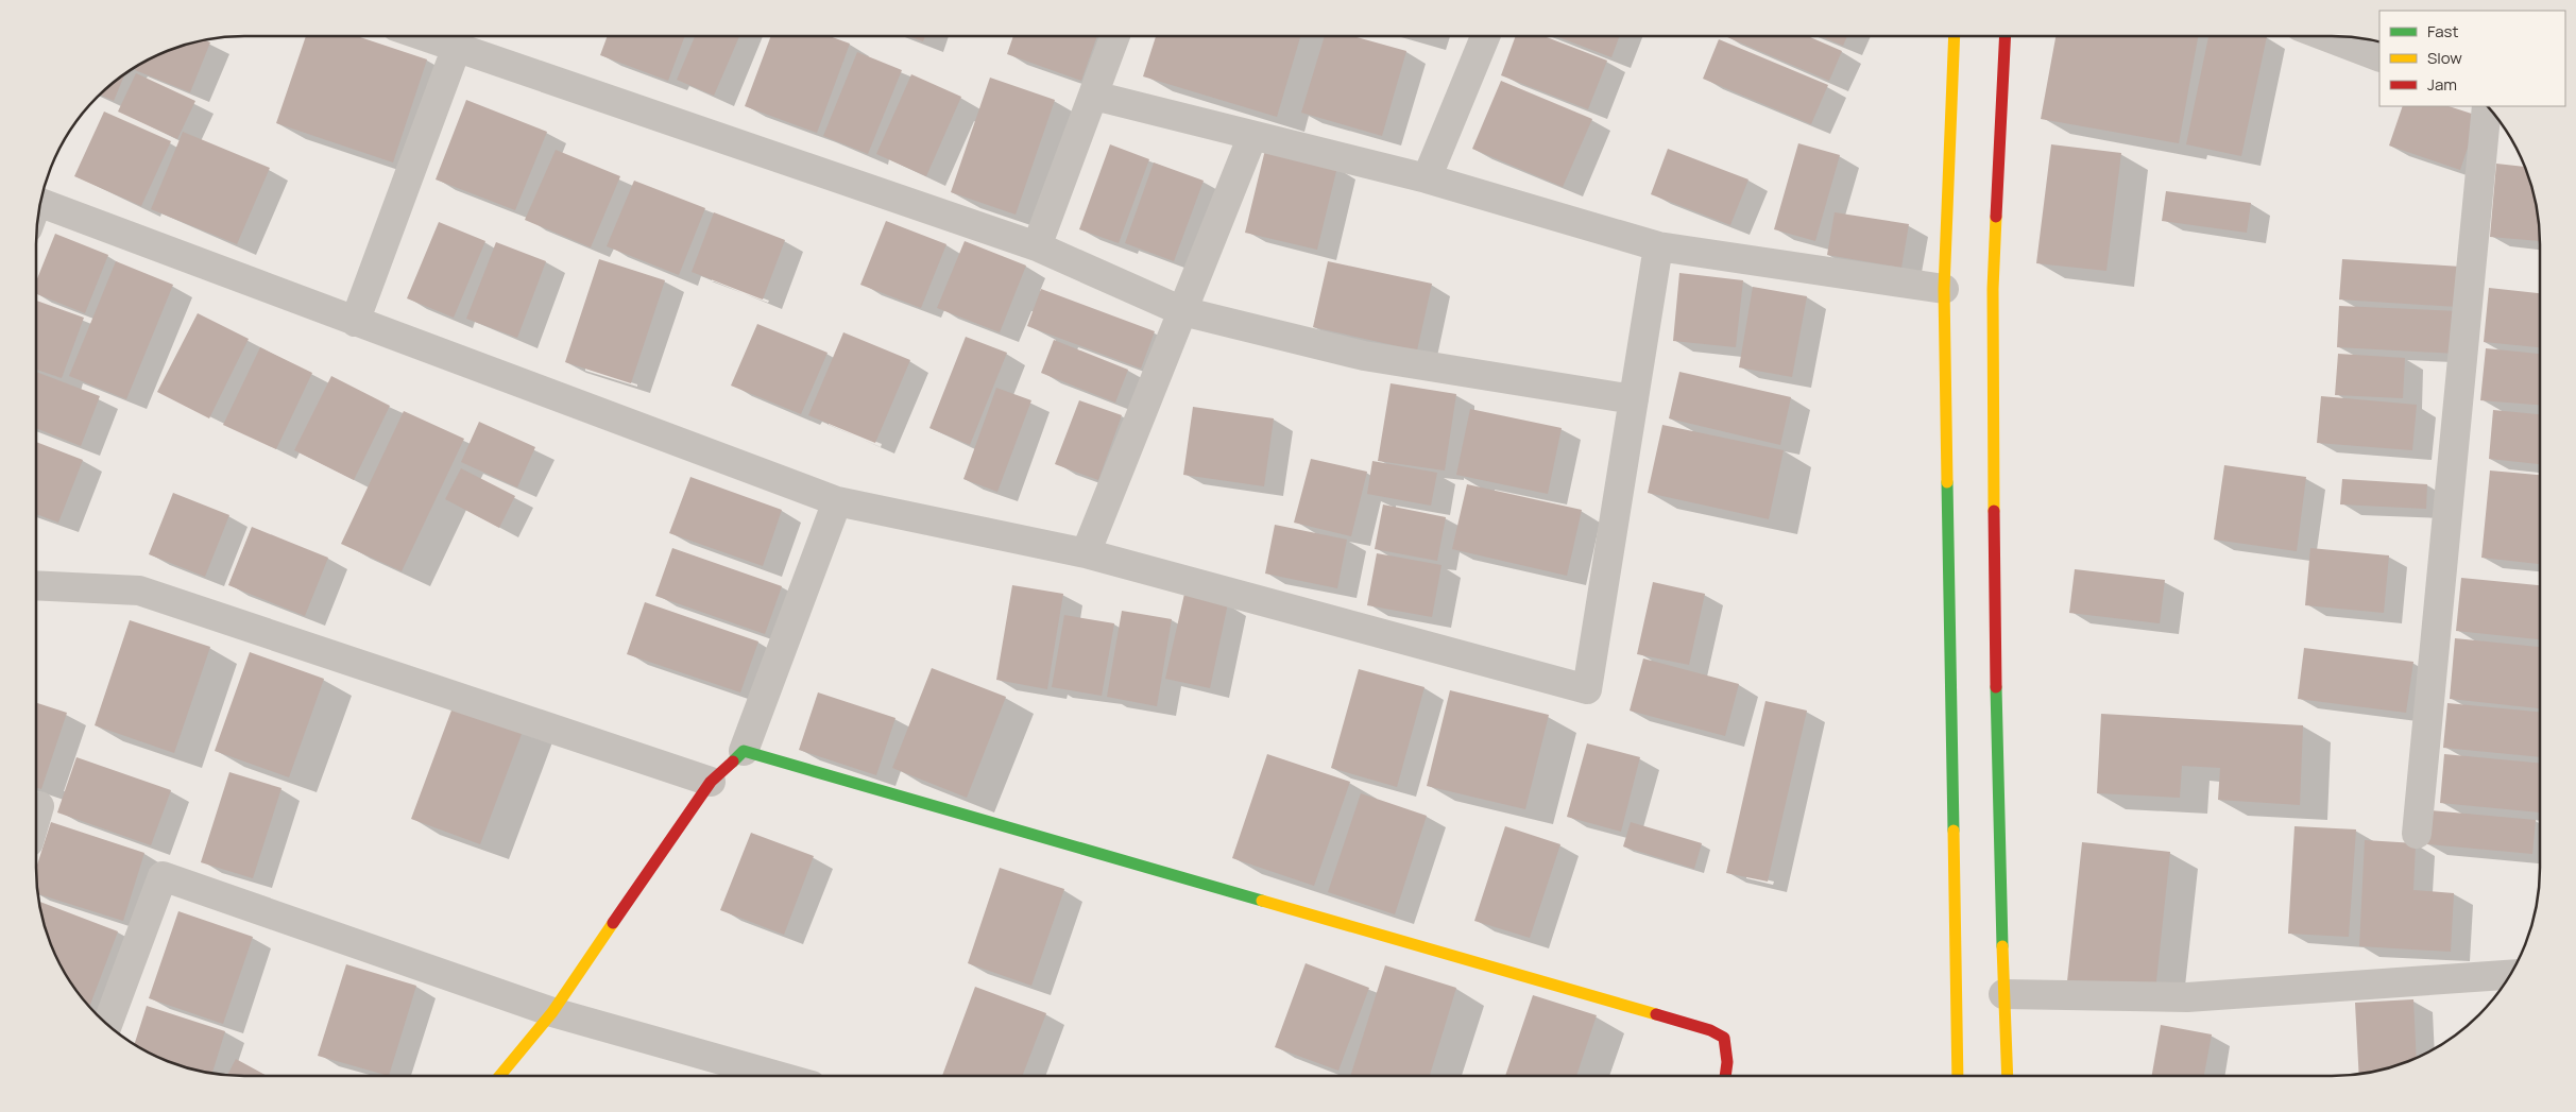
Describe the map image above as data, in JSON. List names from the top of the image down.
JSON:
{
  "legend": ["Fast", "Slow", "Jam"]
}
